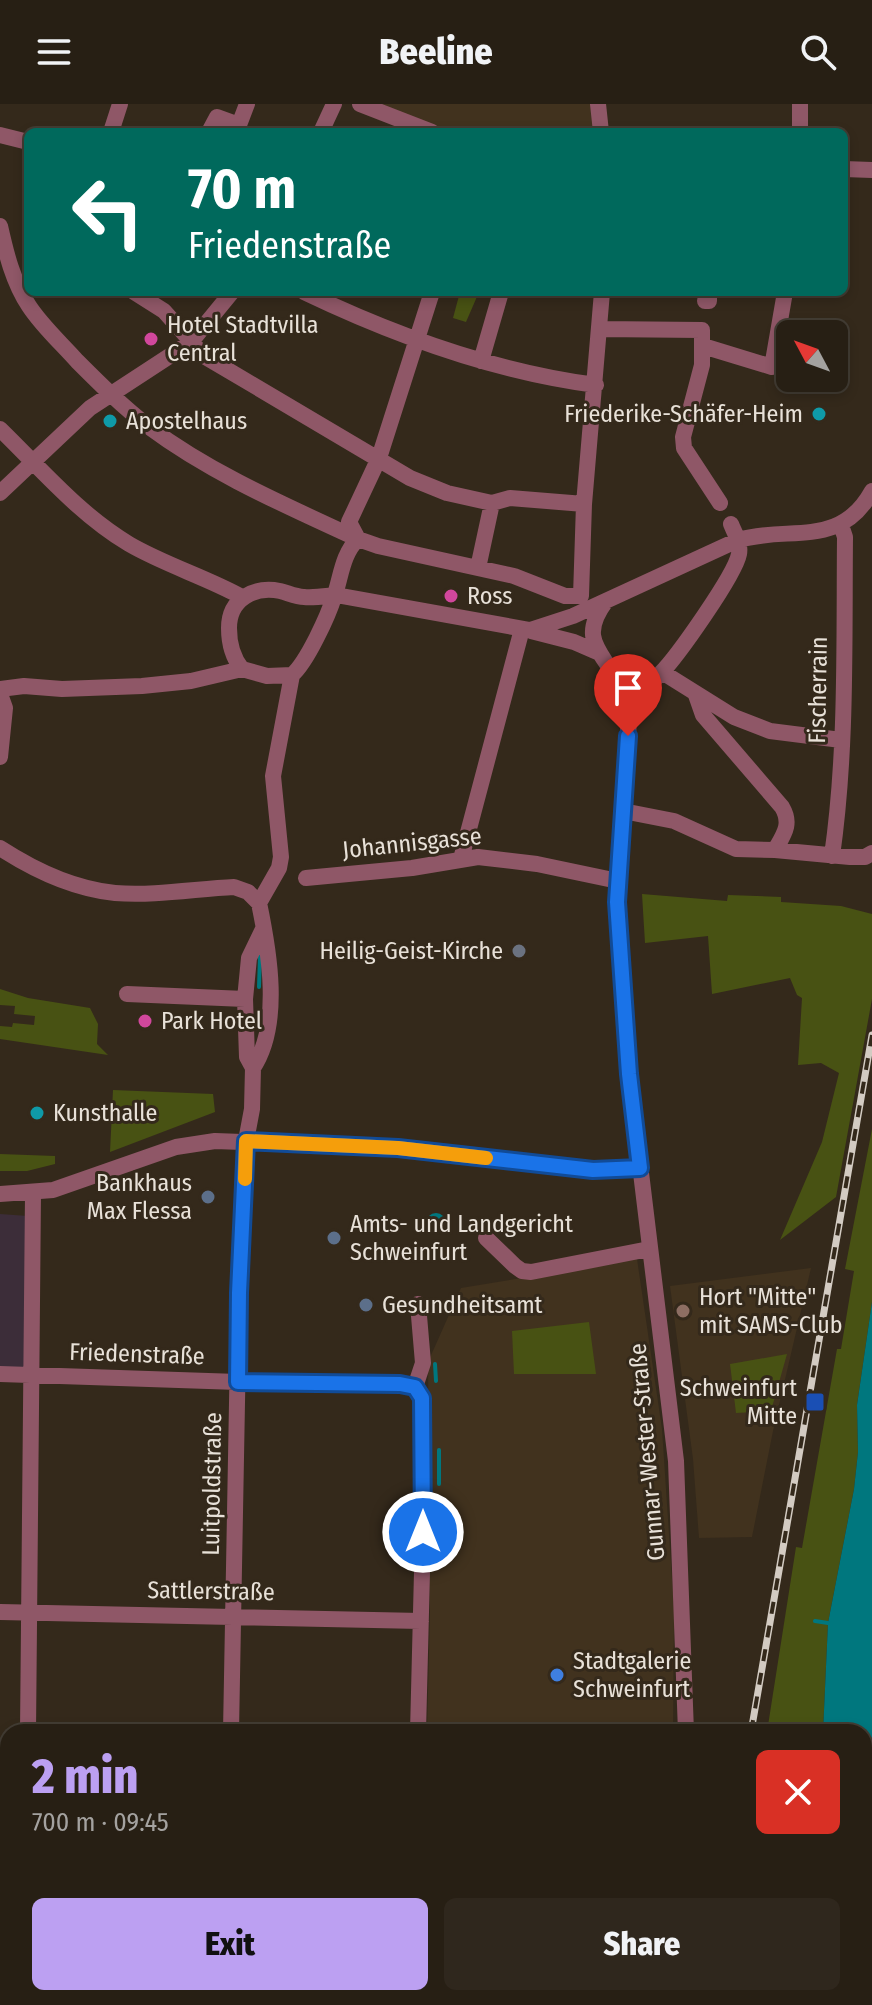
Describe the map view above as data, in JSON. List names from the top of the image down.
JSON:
{
  "streets": {
    "street": [
      "Fischerrain",
      "Johannisgasse",
      "Friedenstraße",
      "Gunnar-Wester-Straße",
      "Luitpoldstraße",
      "Sattlerstraße"
    ]
  },
  "crossings": [
    ["Johannisgasse", "Gunnar-Wester-Straße"],
    ["Friedenstraße", "Luitpoldstraße"],
    ["Luitpoldstraße", "Sattlerstraße"]
  ],
  "places": {
    "other": [
      "Hotel Stadtvilla Central",
      "Friederike-Schäfer-Heim",
      "Apostelhaus",
      "Ross",
      "Heilig-Geist-Kirche",
      "Park Hotel",
      "Kunsthalle",
      "Bankhaus Max Flessa",
      "Amts- und Landgericht Schweinfurt",
      "Gesundheitsamt",
      "Hort \"Mitte\" mit SAMS-Club",
      "Stadtgalerie Schweinfurt"
    ],
    "transit": ["Schweinfurt Mitte"]
  },
  "north": "top left",
  "page": {
    "header": "Beeline",
    "turn": ["70 m", "Friedenstraße"],
    "heading": ["2 min", "700 m · 09:45"],
    "buttons": ["Exit", "Share"]
  }
}
